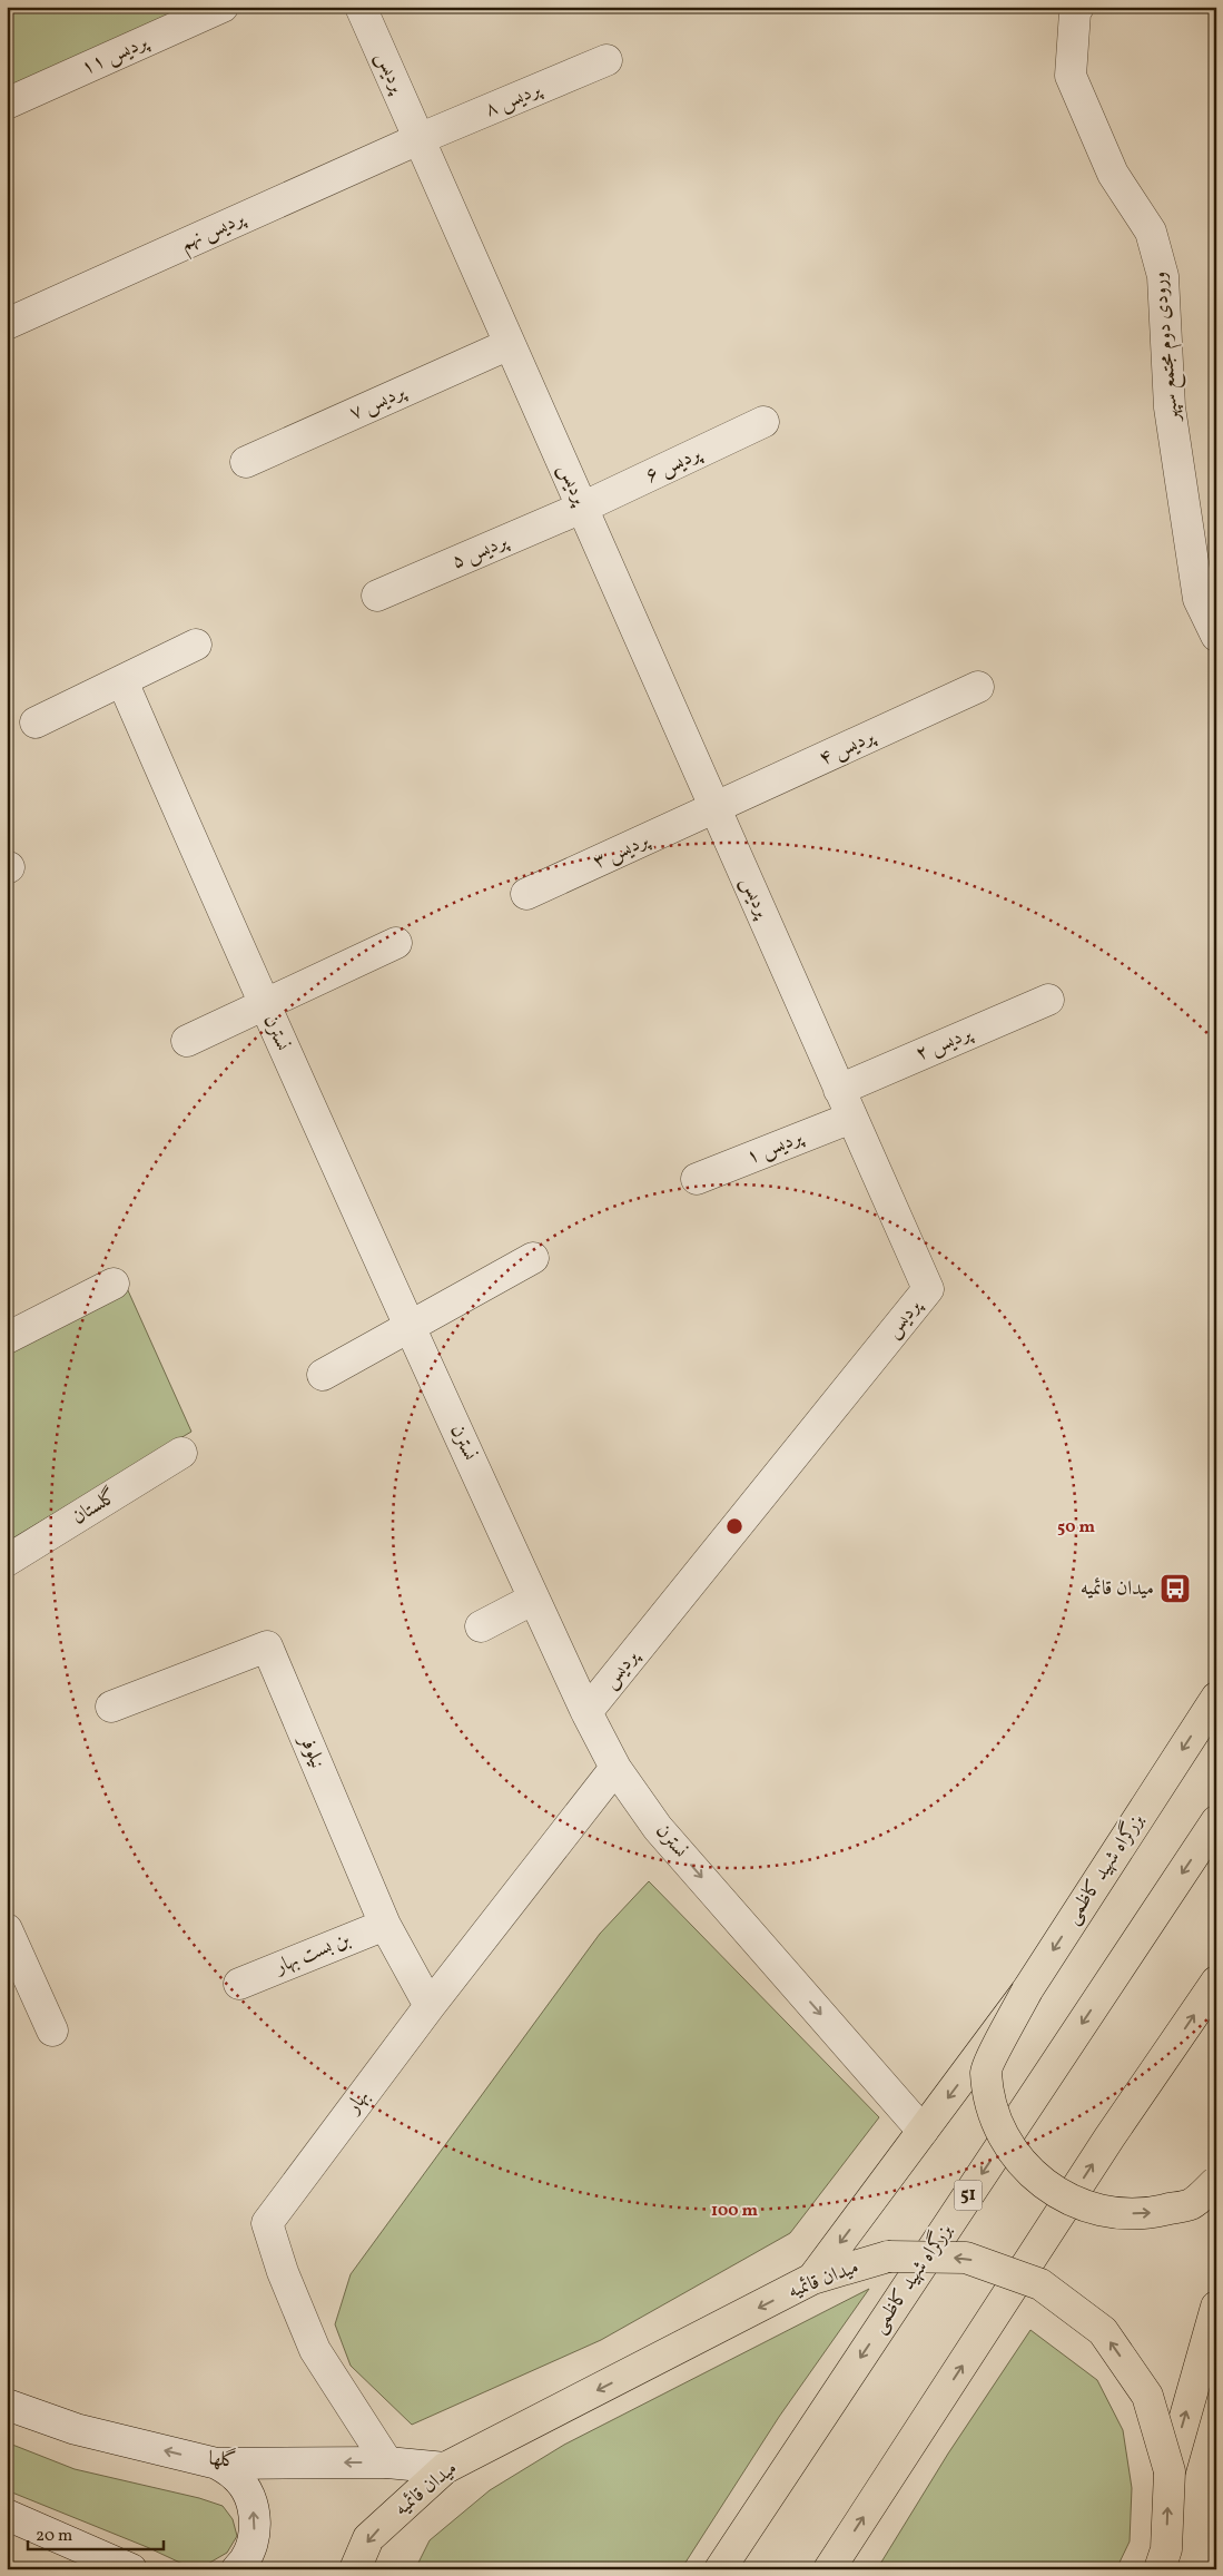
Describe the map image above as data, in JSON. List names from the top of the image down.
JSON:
{
  "streets": {
    "main road": ["بزرگراه شهید کاظمی", "51", "میدان قائمیه"],
    "street": [
      "پردیس ۱۱",
      "پردیس",
      "پردیس ۸",
      "پردیس نهم",
      "ورودی دوم مجتمع سپهر",
      "پردیس ۷",
      "پردیس ۶",
      "پردیس ۵",
      "پردیس ۴",
      "پردیس ۳",
      "نسترن",
      "پردیس ۲",
      "پردیس ۱",
      "گلستان",
      "نیلوفر",
      "بن بست بهار",
      "بهار",
      "گلها"
    ]
  },
  "crossings": [
    ["پردیس", "پردیس ۸"],
    ["پردیس", "پردیس نهم"],
    ["پردیس", "پردیس ۷"],
    ["پردیس", "پردیس ۶"],
    ["پردیس", "پردیس ۵"],
    ["پردیس", "پردیس ۴"],
    ["پردیس", "پردیس ۳"],
    ["پردیس", "نسترن"],
    ["پردیس", "پردیس ۲"],
    ["پردیس", "پردیس ۱"],
    ["پردیس ۸", "پردیس نهم"],
    ["پردیس ۶", "پردیس ۵"],
    ["پردیس ۴", "پردیس ۳"],
    ["نسترن", "بزرگراه شهید کاظمی"],
    ["نسترن", "بهار"],
    ["نیلوفر", "بن بست بهار"],
    ["نیلوفر", "بهار"],
    ["بزرگراه شهید کاظمی", "میدان قائمیه"],
    ["بهار", "گلها"],
    ["میدان قائمیه", "گلها"]
  ],
  "places": {
    "bus stop": ["میدان قائمیه"]
  },
  "scale_bar": "20 m",
  "rings": ["50 m", "100 m"]
}
